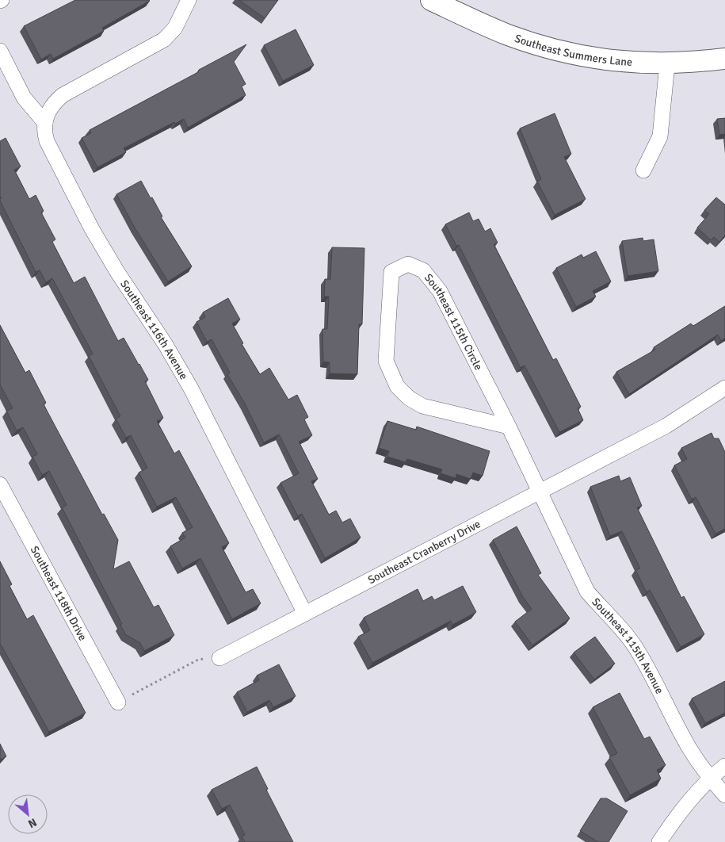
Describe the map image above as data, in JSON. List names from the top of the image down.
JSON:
{
  "streets": {
    "street": [
      "Southeast Summers Lane",
      "Southeast 115th Circle",
      "Southeast 116th Avenue",
      "Southeast Cranberry Drive",
      "Southeast 118th Drive",
      "Southeast 115th Avenue"
    ]
  },
  "crossings": [
    ["Southeast 115th Circle", "Southeast Cranberry Drive"],
    ["Southeast 115th Circle", "Southeast 115th Avenue"],
    ["Southeast 116th Avenue", "Southeast Cranberry Drive"],
    ["Southeast Cranberry Drive", "Southeast 115th Avenue"]
  ],
  "north": "bottom right"
}
